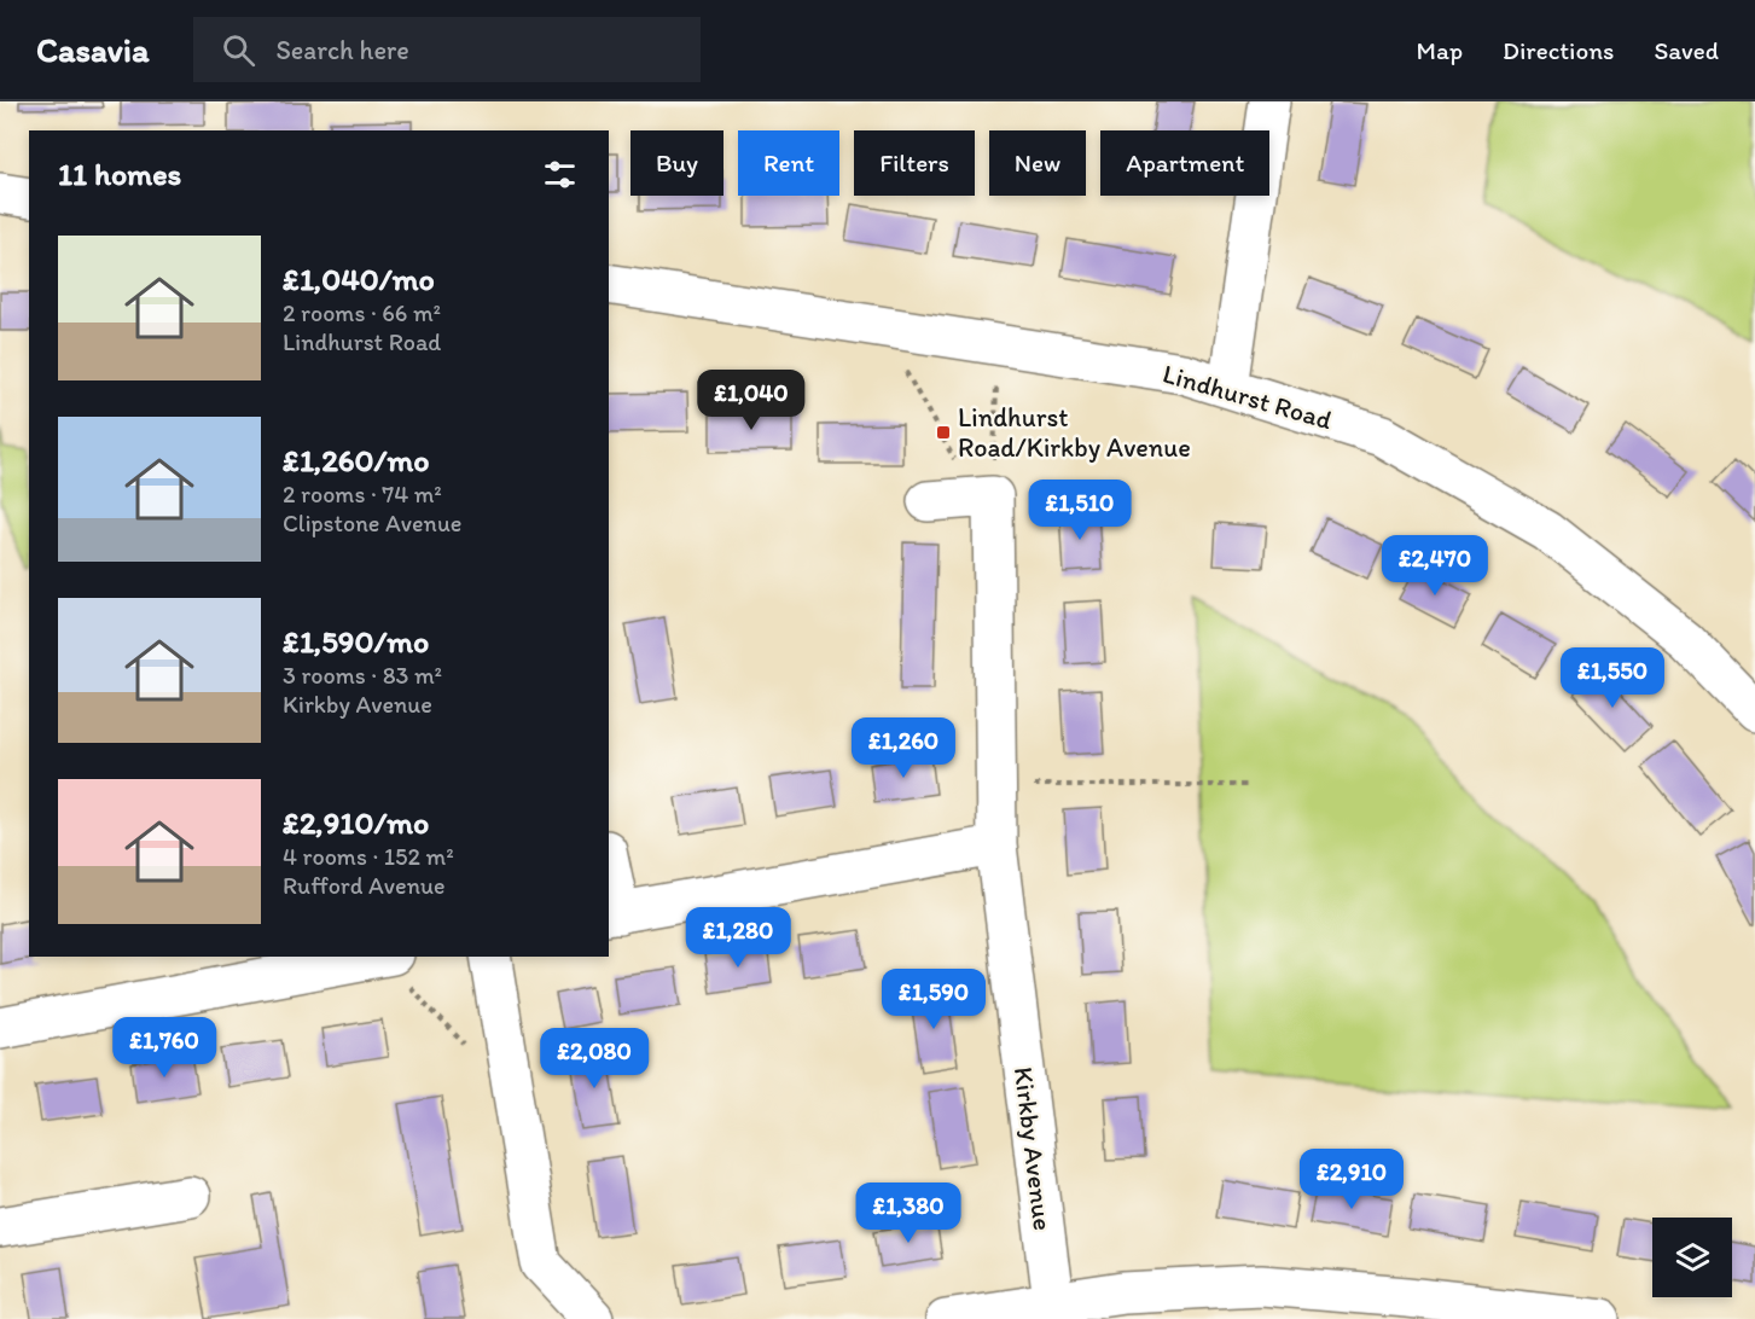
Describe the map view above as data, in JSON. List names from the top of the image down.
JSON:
{
  "streets": {
    "street": ["Lindhurst Road", "Kirkby Avenue"]
  },
  "places": {
    "transit": ["Lindhurst Road/Kirkby Avenue"]
  },
  "page": {
    "header": "Casavia",
    "search": "Search here",
    "nav": ["Map", "Directions", "Saved"],
    "chip": [
      "Buy",
      "Rent",
      "Filters",
      "New",
      "Apartment"
    ],
    "heading": "11 homes",
    "list": [
      {
        "name": "£1,040/mo",
        "note": "2 rooms · 66 m² · Lindhurst Road"
      },
      {
        "name": "£1,260/mo",
        "note": "2 rooms · 74 m² · Clipstone Avenue"
      },
      {
        "name": "£1,590/mo",
        "note": "3 rooms · 83 m² · Kirkby Avenue"
      },
      {
        "name": "£2,910/mo",
        "note": "4 rooms · 152 m² · Rufford Avenue"
      }
    ],
    "price": [
      "£1,040",
      "£1,510",
      "£2,470",
      "£1,550",
      "£1,260",
      "£1,280",
      "£1,590",
      "£1,760",
      "£2,080",
      "£2,910",
      "£1,380"
    ]
  }
}
